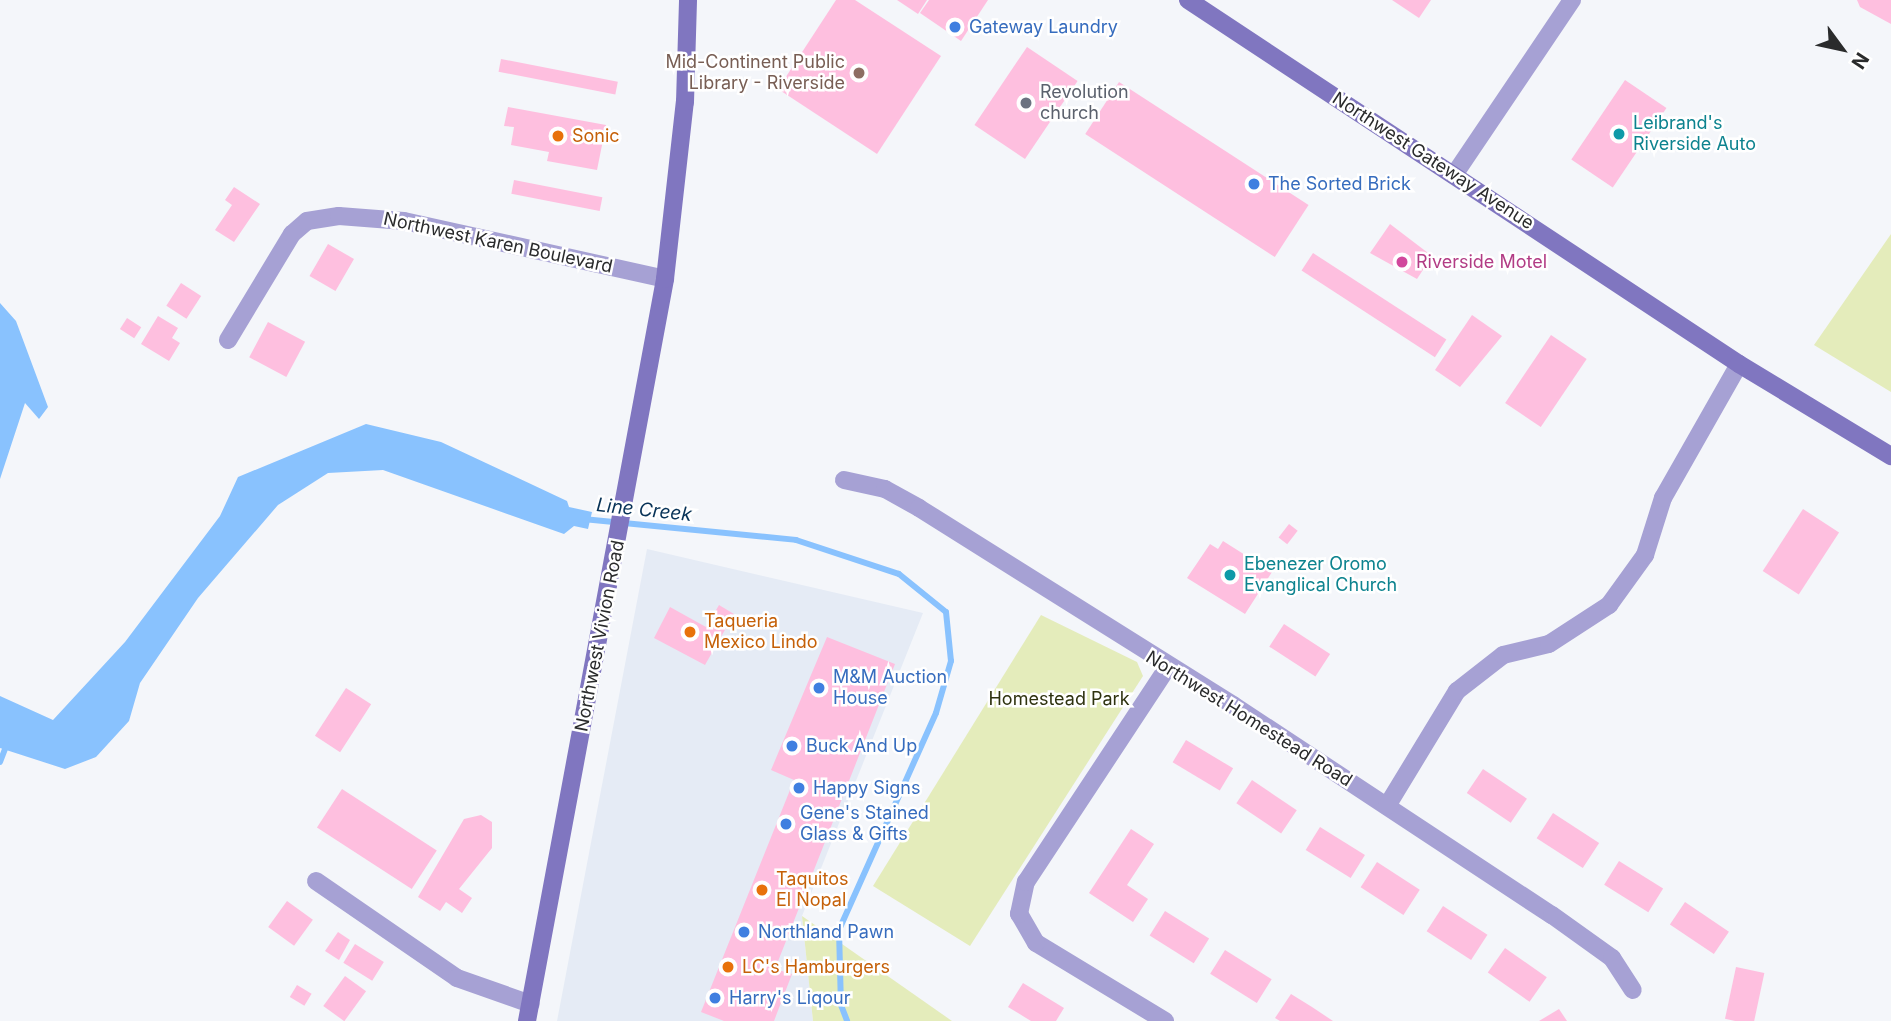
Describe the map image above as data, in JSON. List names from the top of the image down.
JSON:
{
  "streets": {
    "main road": ["Northwest Gateway Avenue", "Northwest Vivion Road"],
    "street": ["Northwest Karen Boulevard", "Northwest Homestead Road"]
  },
  "crossings": [
    ["Northwest Karen Boulevard", "Northwest Vivion Road"]
  ],
  "water": ["Line Creek"],
  "parks": ["Homestead Park"],
  "places": [
    "Gateway Laundry",
    "Mid-Continent Public Library - Riverside",
    "Revolution church",
    "Leibrand's Riverside Auto",
    "Sonic",
    "The Sorted Brick",
    "Riverside Motel",
    "Ebenezer Oromo Evanglical Church",
    "Taqueria Mexico Lindo",
    "M&M Auction House",
    "Buck And Up",
    "Happy Signs",
    "Gene's Stained Glass & Gifts",
    "Taquitos El Nopal",
    "Northland Pawn",
    "LC's Hamburgers",
    "Harry's Liqour"
  ],
  "north": "bottom right"
}
